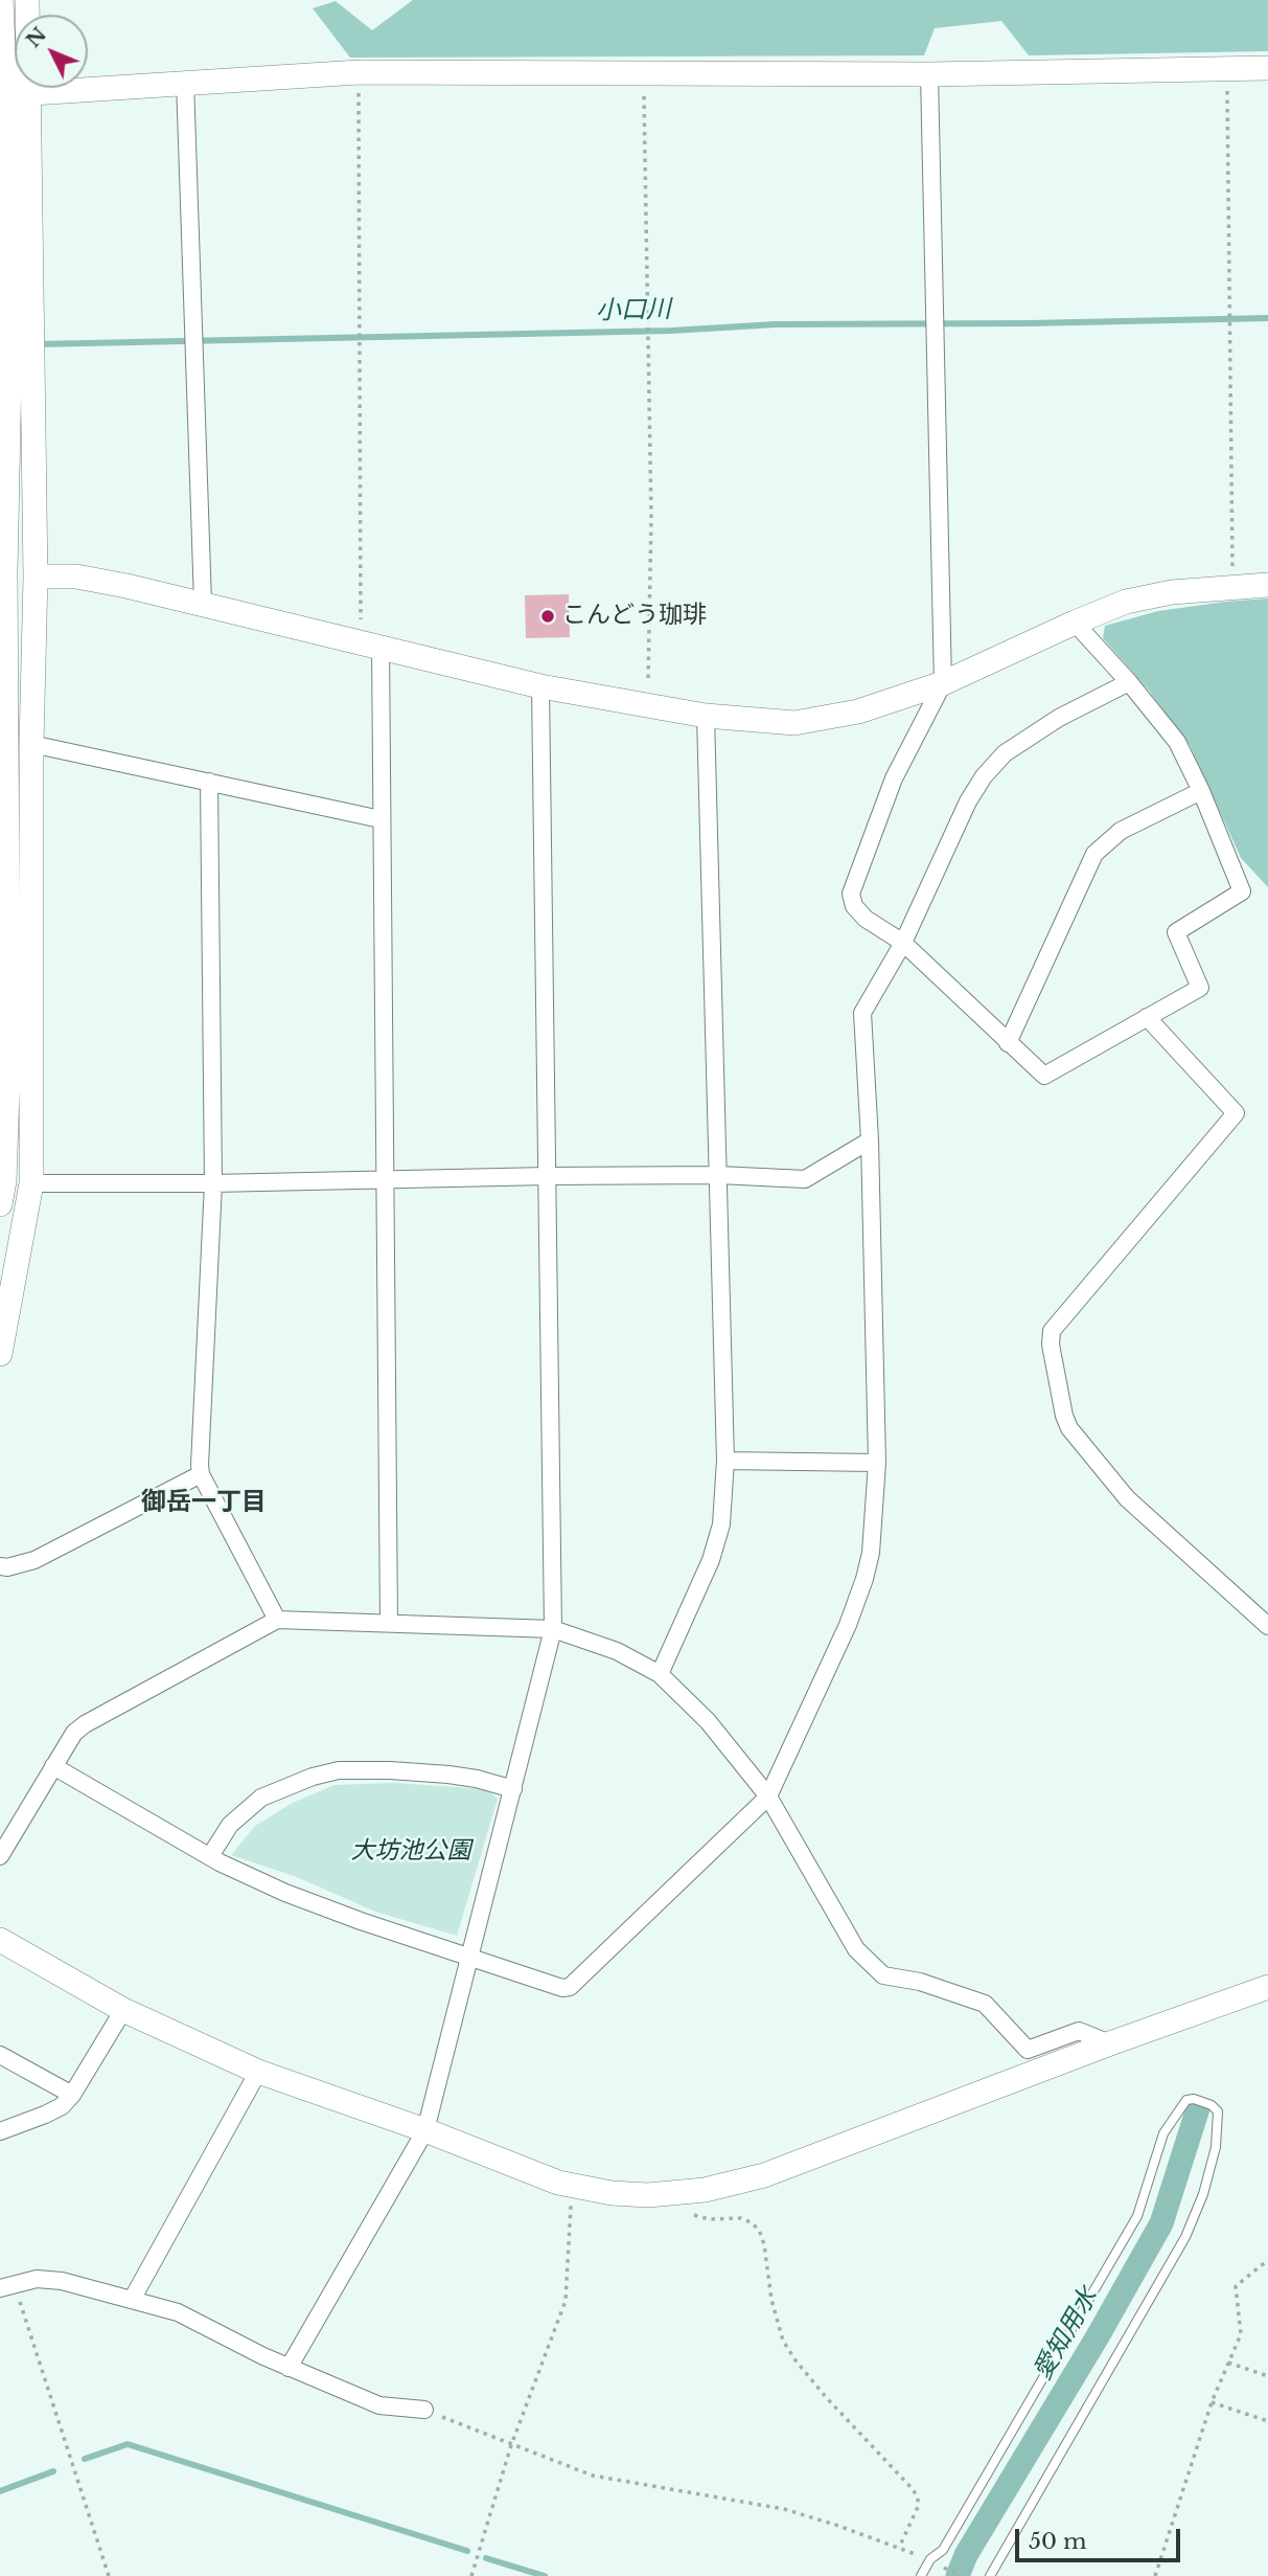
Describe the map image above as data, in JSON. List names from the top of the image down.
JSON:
{
  "districts": ["御岳一丁目"],
  "water": ["小口川", "愛知用水"],
  "parks": ["大坊池公園"],
  "places": ["こんどう珈琲"],
  "scale_bar": "50 m",
  "north": "top left"
}
